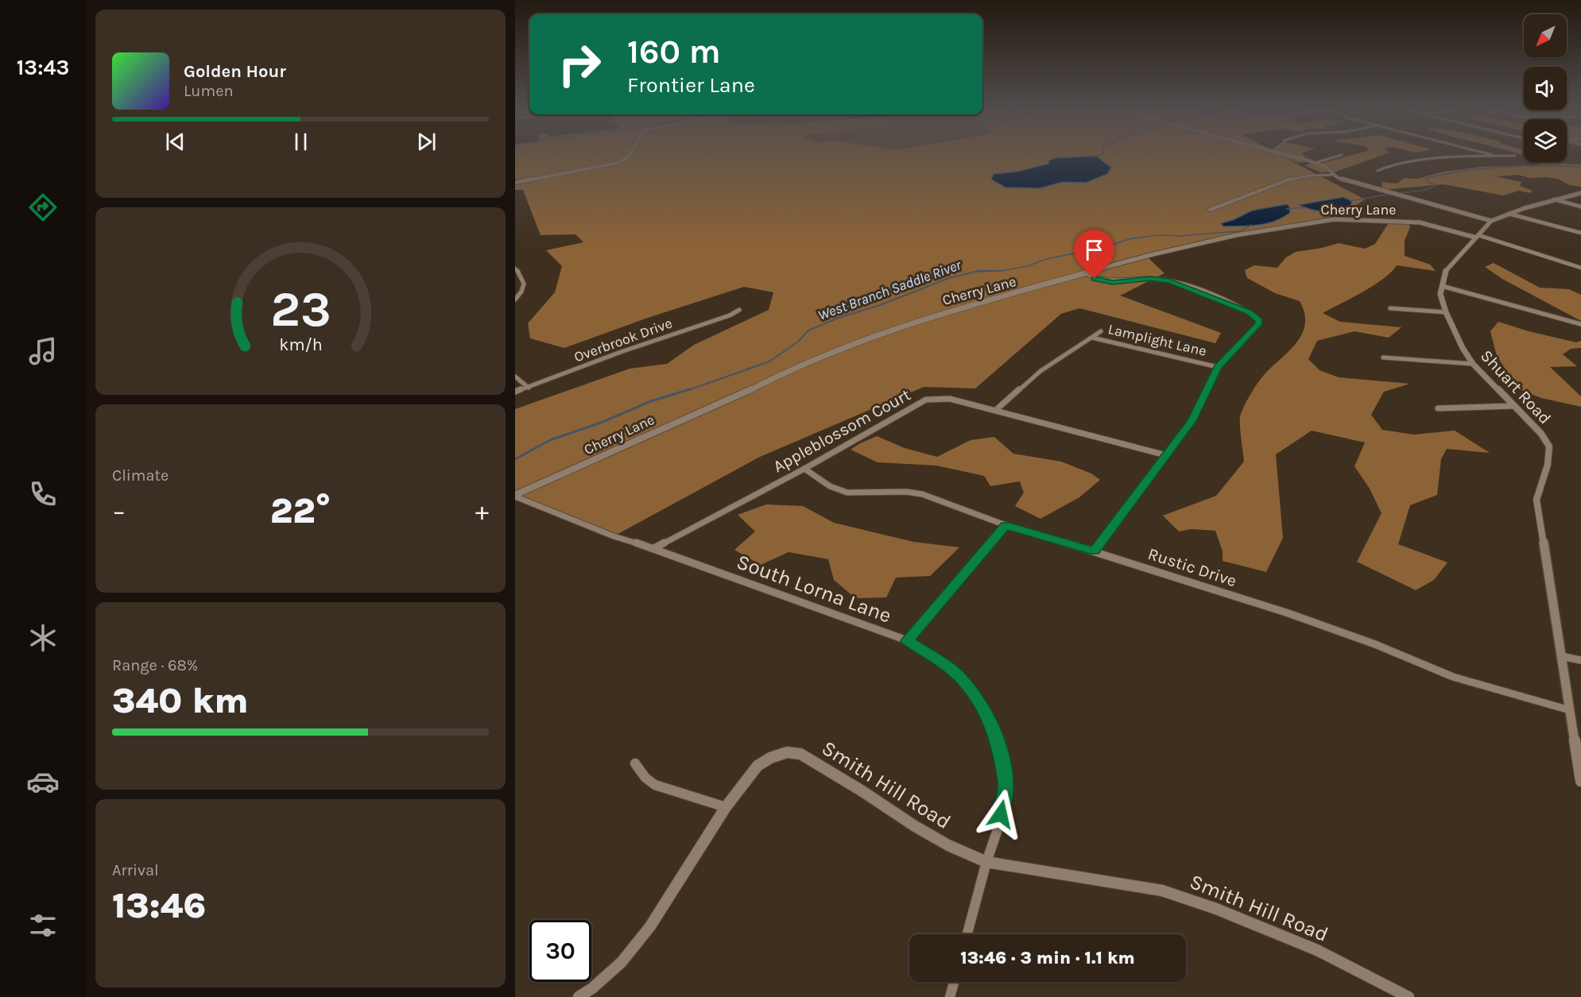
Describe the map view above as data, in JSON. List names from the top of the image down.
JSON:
{
  "streets": {
    "street": [
      "Cherry Lane",
      "Overbrook Drive",
      "Lamplight Lane",
      "Shuart Road",
      "Appleblossom Court",
      "Rustic Drive",
      "South Lorna Lane",
      "Smith Hill Road"
    ]
  },
  "crossings": [
    ["Cherry Lane", "South Lorna Lane"],
    ["Shuart Road", "Rustic Drive"],
    ["Appleblossom Court", "Rustic Drive"],
    ["Appleblossom Court", "South Lorna Lane"],
    ["South Lorna Lane", "Smith Hill Road"]
  ],
  "water": ["West Branch Saddle River"],
  "north": "bottom left",
  "page": {
    "tabs": "13:43",
    "turn": ["160 m", "Frontier Lane"],
    "song": ["Golden Hour", "Lumen"],
    "tile": [
      "Climate",
      ["Range · 68%", "340 km"],
      ["Arrival", "13:46"]
    ],
    "heat": ["−", "22°", "+"],
    "limit": "30",
    "trip": "13:46 · 3 min · 1.1 km",
    "gauge": ["23", "km/h"]
  }
}
